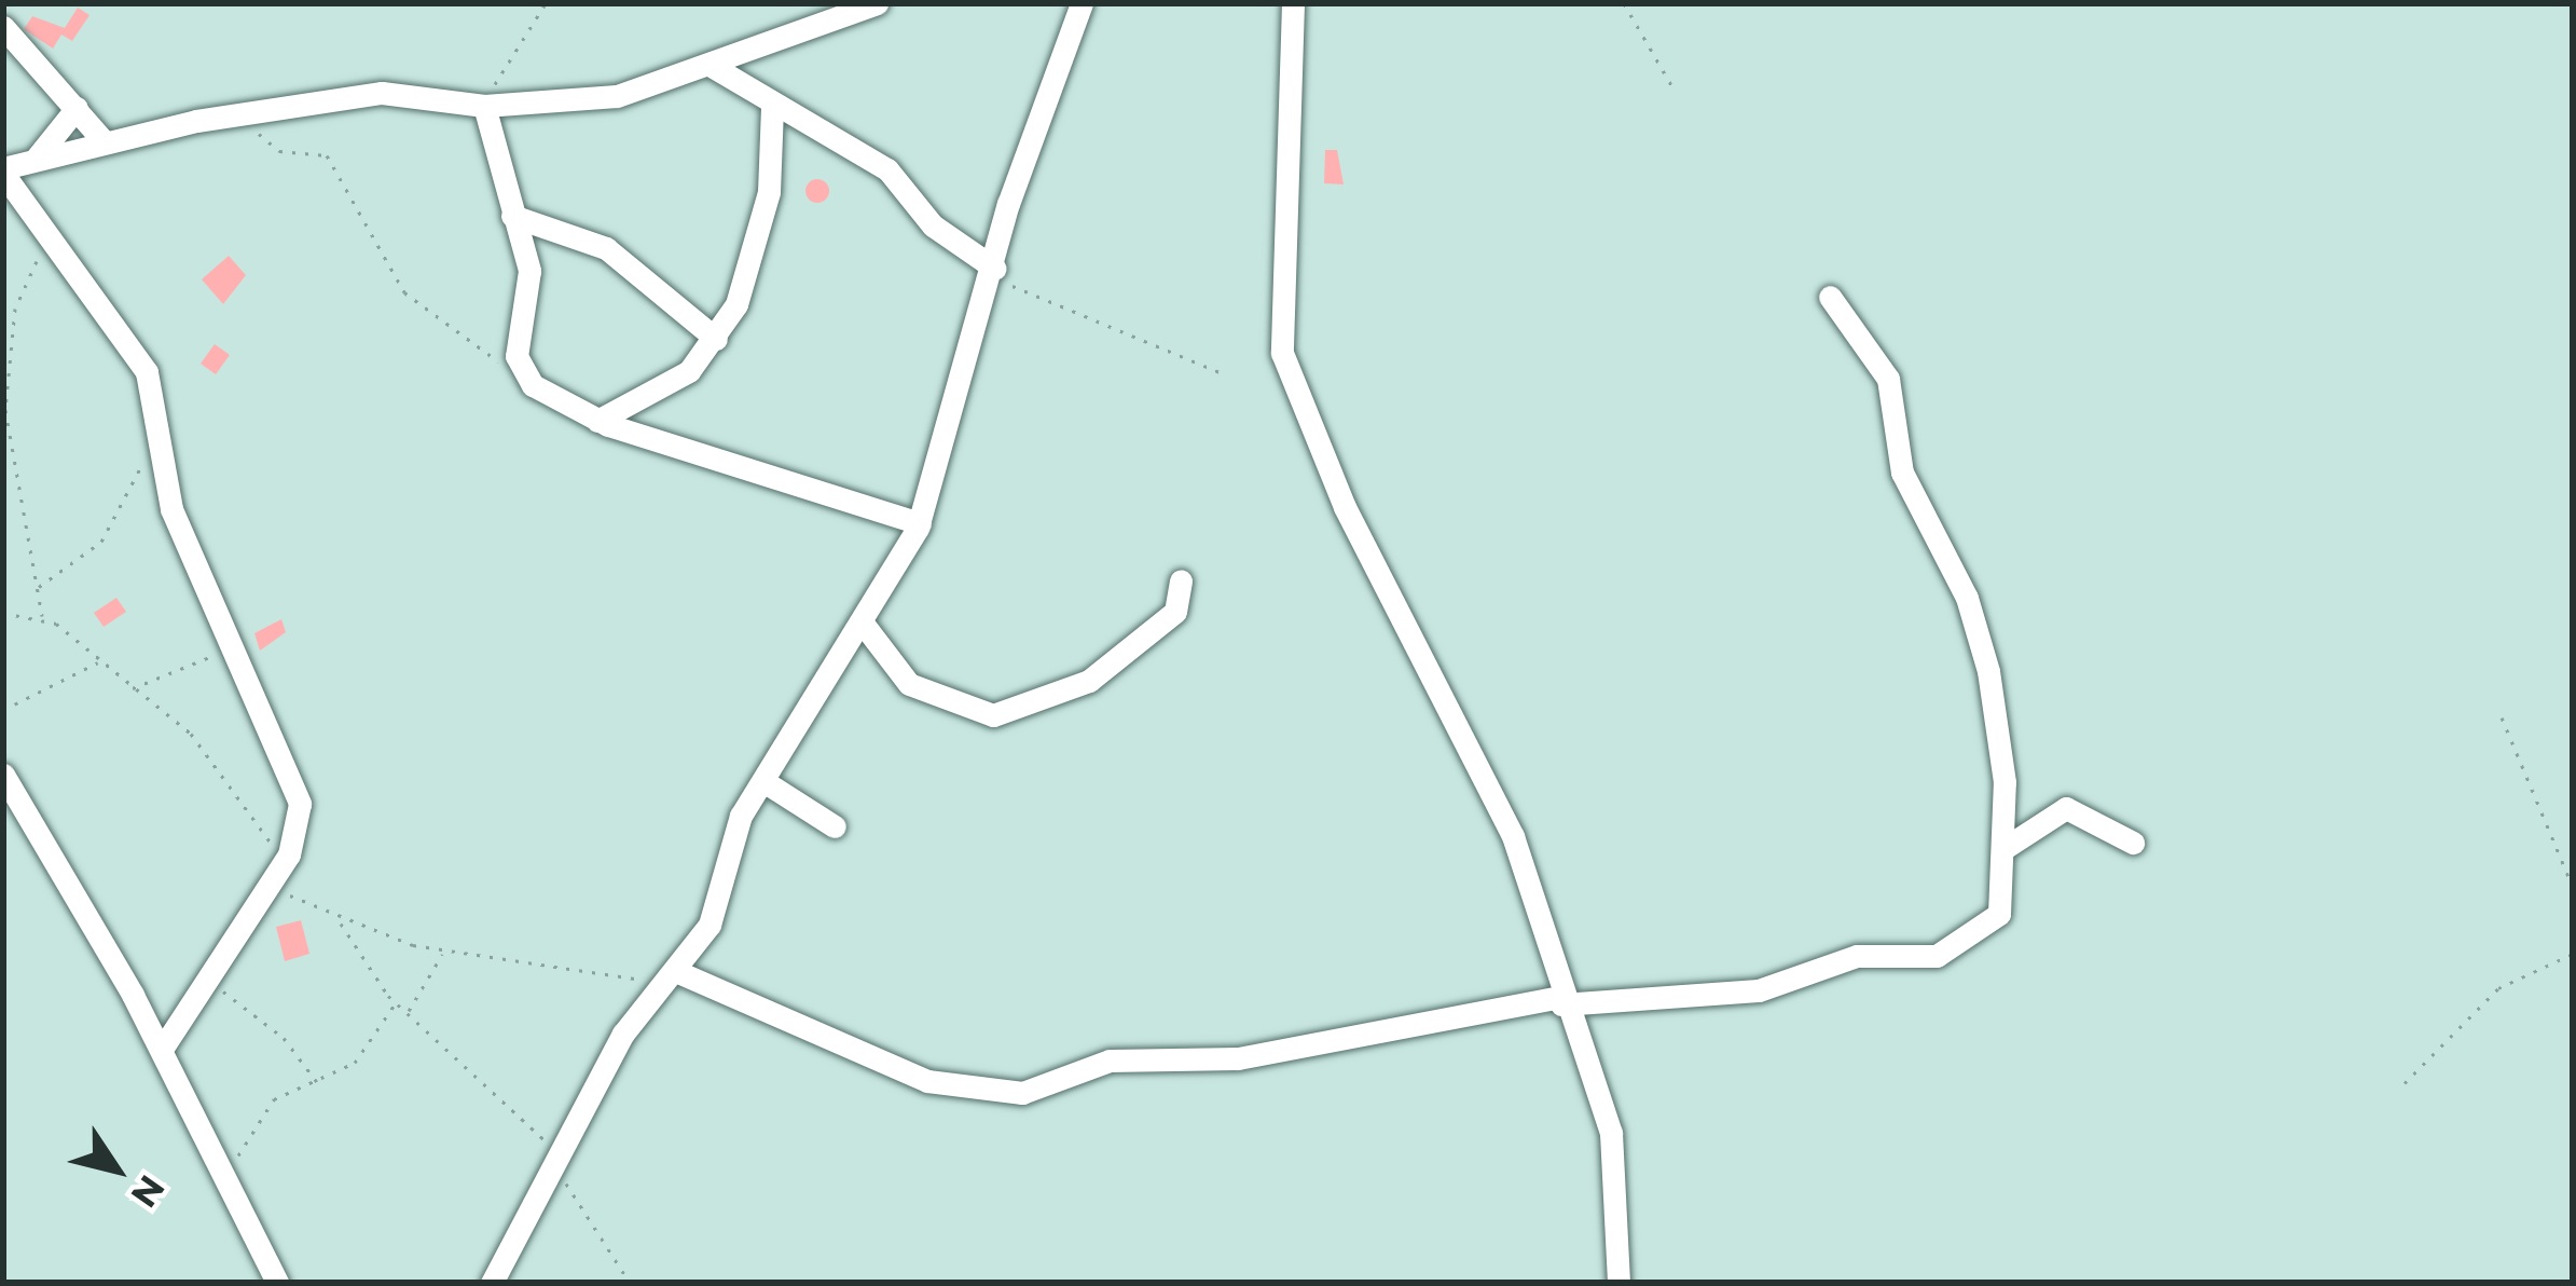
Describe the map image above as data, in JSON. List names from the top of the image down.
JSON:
{
  "north": "bottom right"
}
